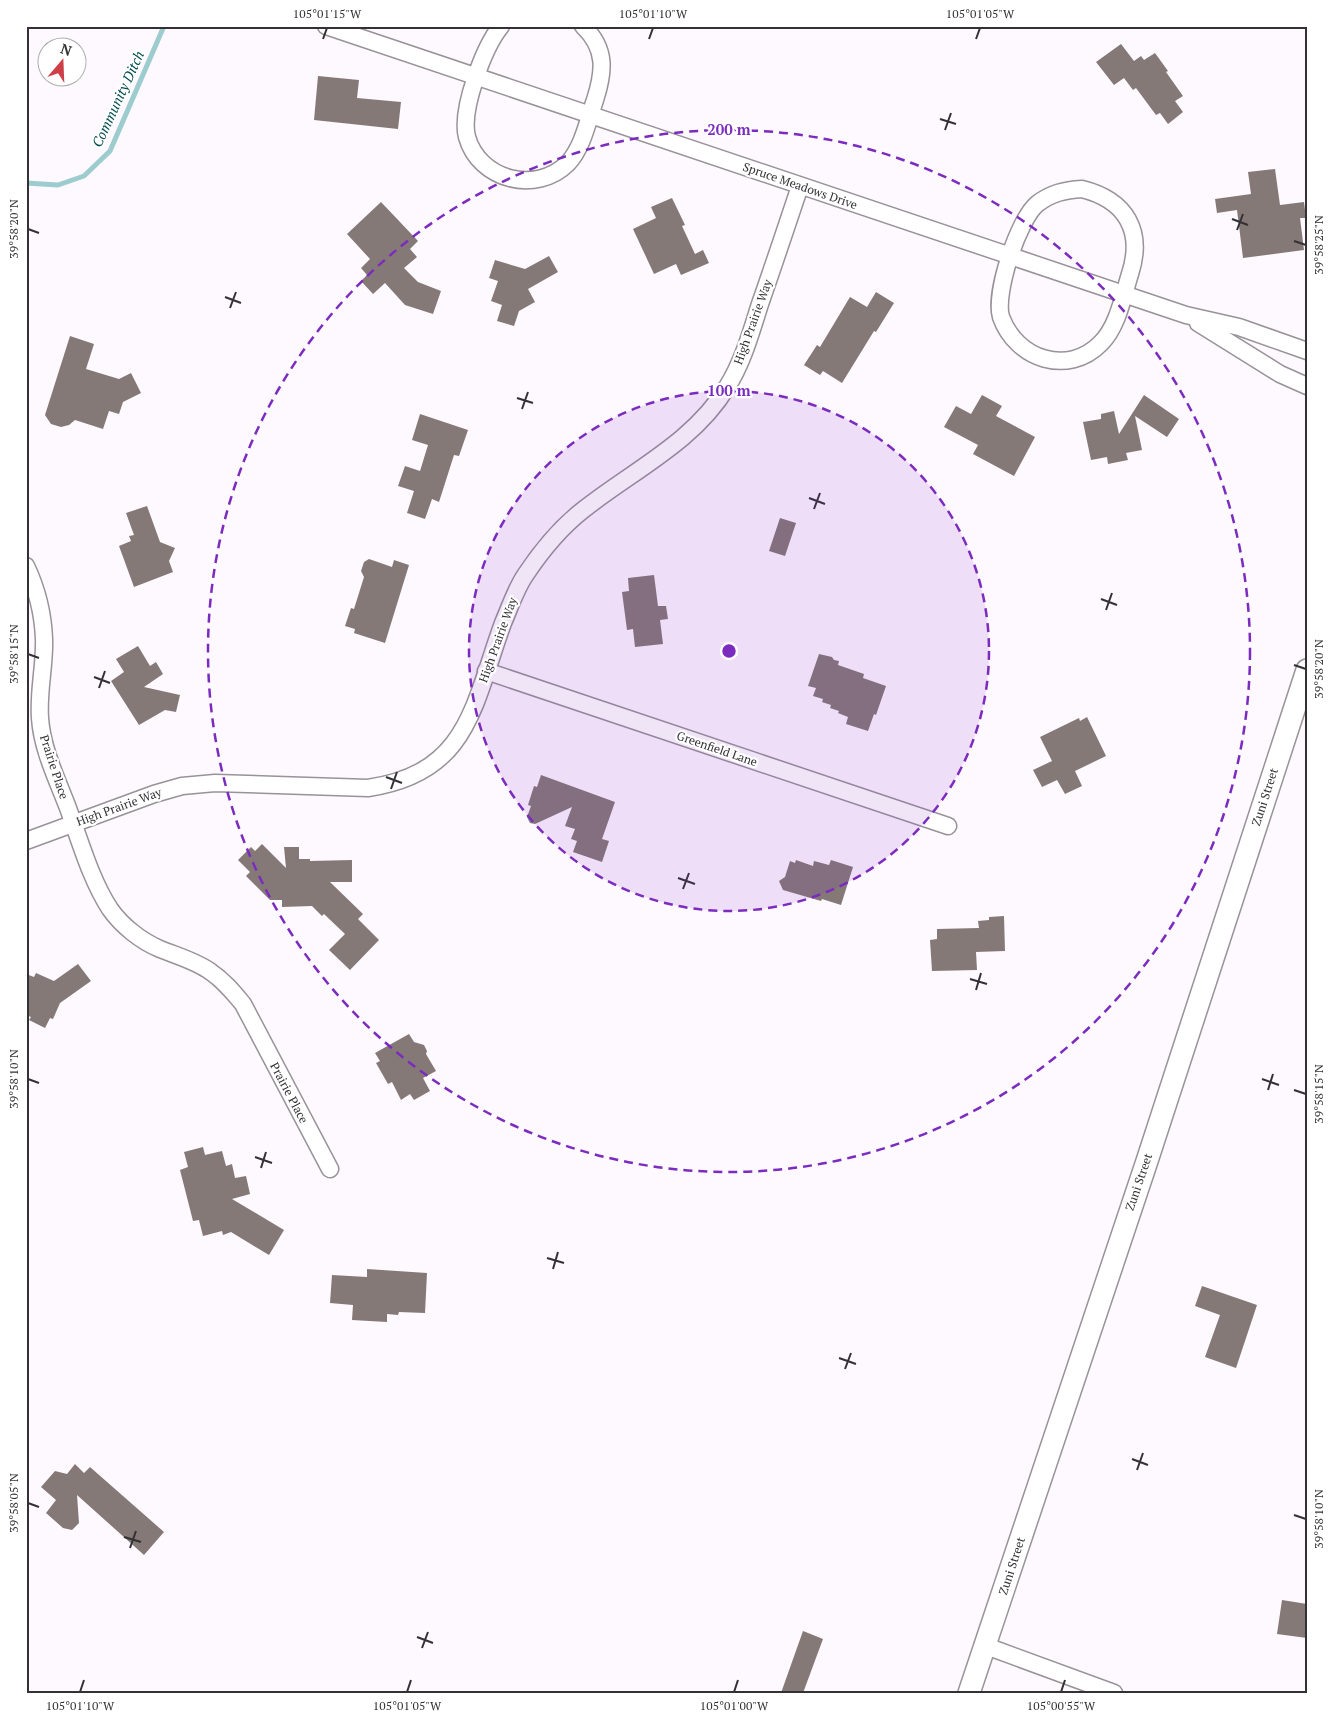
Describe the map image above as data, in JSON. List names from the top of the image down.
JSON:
{
  "streets": {
    "street": [
      "Spruce Meadows Drive",
      "High Prairie Way",
      "Greenfield Lane",
      "Prairie Place",
      "Zuni Street"
    ]
  },
  "crossings": [
    ["Spruce Meadows Drive", "High Prairie Way"],
    ["High Prairie Way", "Greenfield Lane"],
    ["High Prairie Way", "Prairie Place"]
  ],
  "water": ["Community Ditch"],
  "north": "top",
  "coordinates": [
    "105°01'15\"W",
    "105°01'10\"W",
    "105°01'05\"W",
    "39°58'20\"N",
    "39°58'25\"N",
    "39°58'15\"N",
    "39°58'10\"N",
    "39°58'05\"N",
    "105°01'00\"W",
    "105°00'55\"W"
  ],
  "rings": ["200 m", "100 m"]
}
